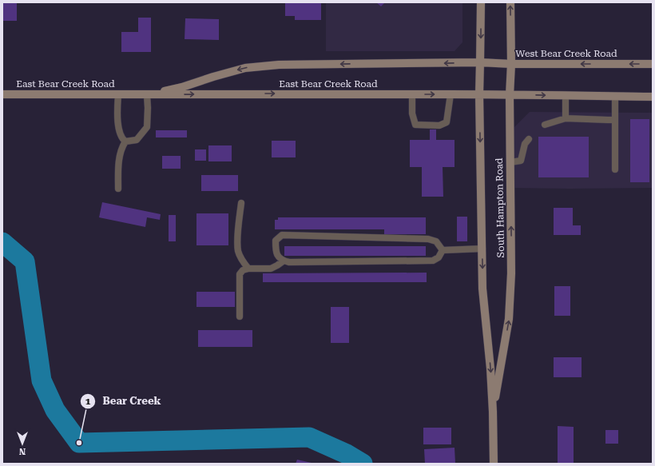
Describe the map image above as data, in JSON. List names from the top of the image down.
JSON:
{
  "streets": {
    "main road": ["West Bear Creek Road", "East Bear Creek Road", "South Hampton Road"]
  },
  "crossings": [
    ["West Bear Creek Road", "East Bear Creek Road"],
    ["West Bear Creek Road", "South Hampton Road"],
    ["East Bear Creek Road", "South Hampton Road"]
  ],
  "places": ["Bear Creek"],
  "north": "bottom"
}
